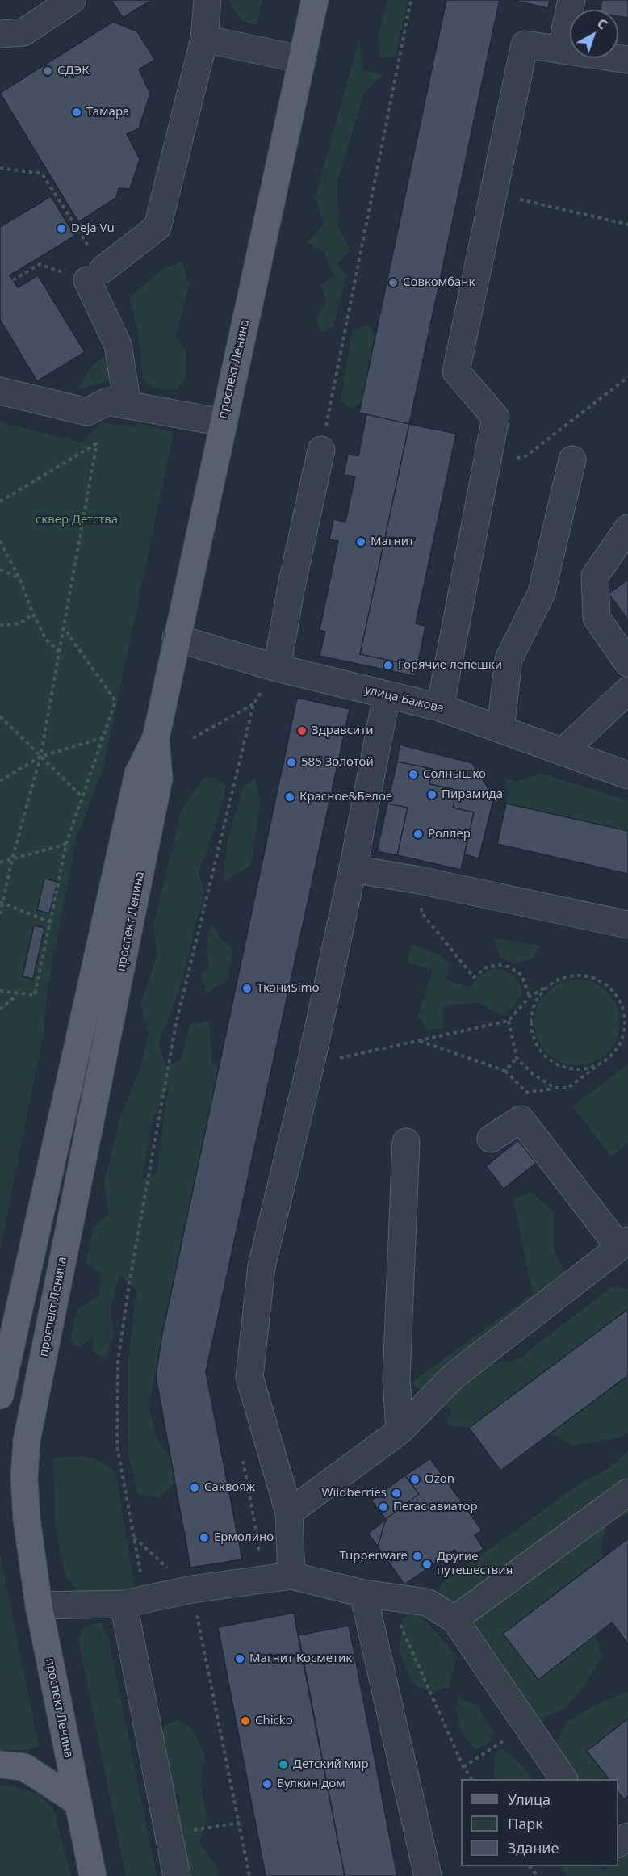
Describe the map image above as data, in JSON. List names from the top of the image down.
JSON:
{
  "streets": {
    "main road": ["проспект Ленина"],
    "street": ["улица Бажова"]
  },
  "crossings": [
    ["проспект Ленина", "улица Бажова"]
  ],
  "parks": ["сквер Детства"],
  "places": [
    "СДЭК",
    "Тамара",
    "Deja Vu",
    "Совкомбанк",
    "Магнит",
    "Горячие лепешки",
    "Здравсити",
    "585 Золотой",
    "Солнышко",
    "Пирамида",
    "Красное&Белое",
    "Роллер",
    "ТканиSimo",
    "Ozon",
    "Саквояж",
    "Wildberries",
    "Пегас авиатор",
    "Ермолино",
    "Tupperware",
    "Другие путешествия",
    "Магнит Косметик",
    "Chicko",
    "Детский мир",
    "Булкин дом"
  ],
  "legend": ["Улица", "Парк", "Здание"],
  "north": "top right"
}
